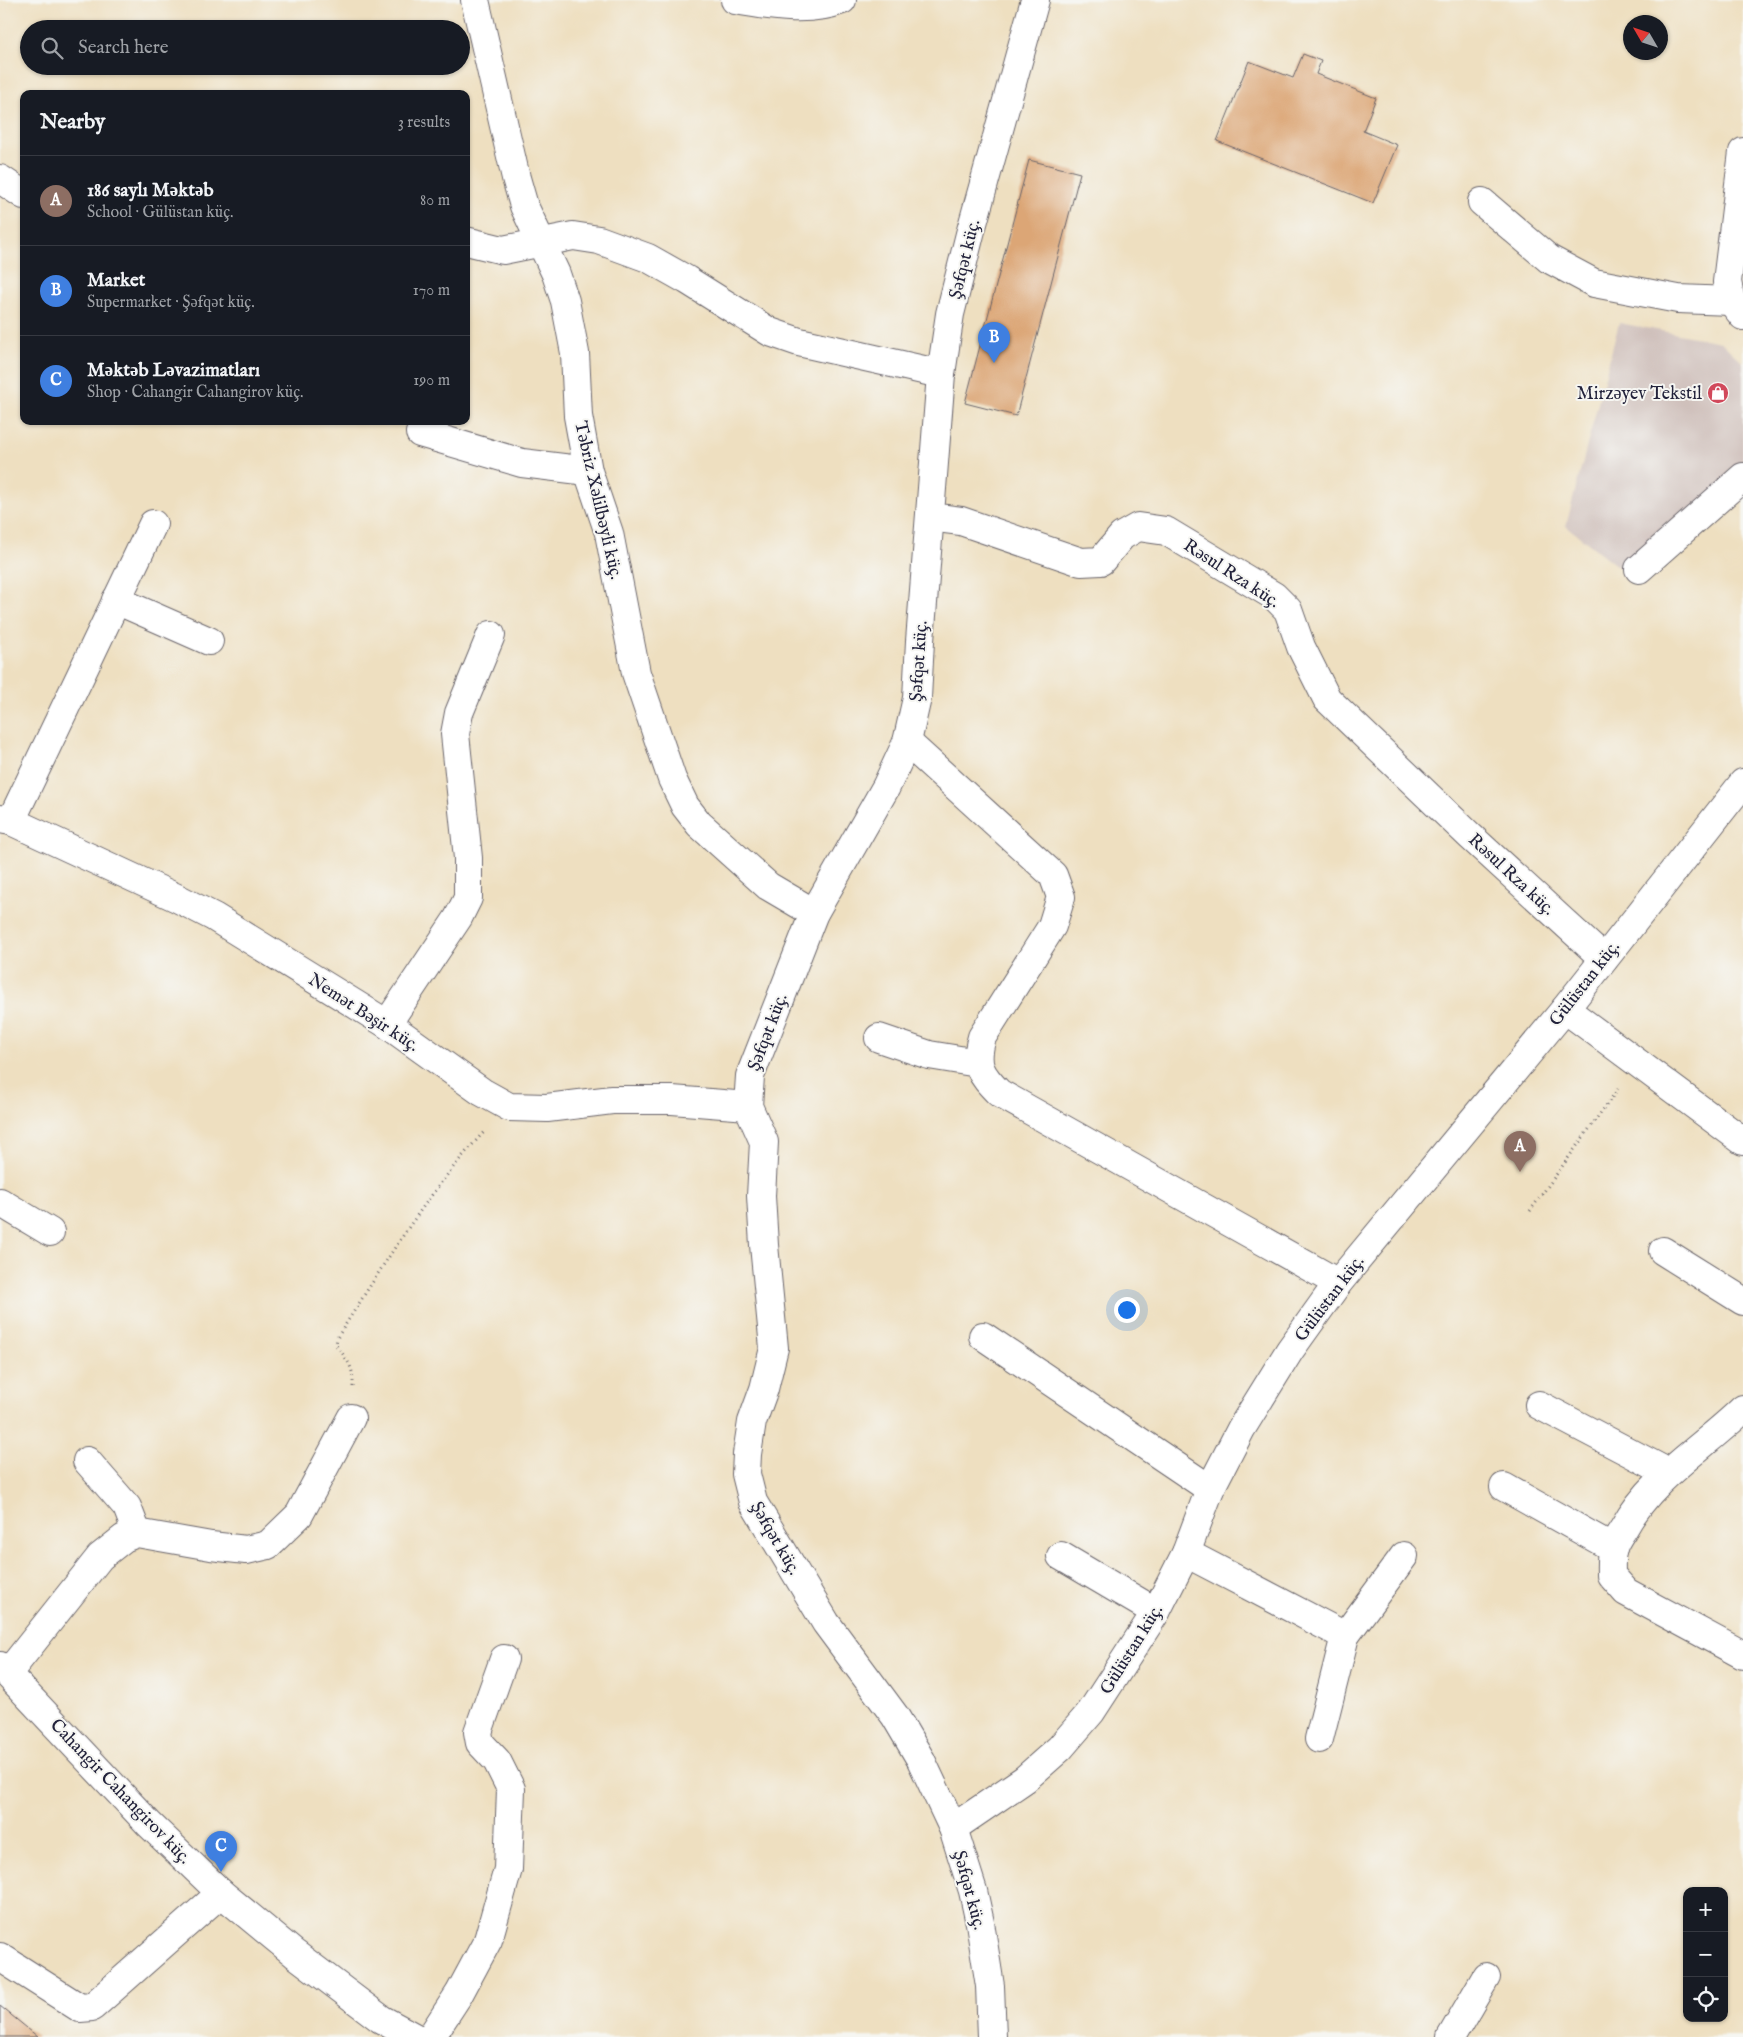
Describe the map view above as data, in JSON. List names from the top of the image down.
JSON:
{
  "streets": {
    "street": [
      "Şəfqət küç.",
      "Təbriz Xəlilbəyli küç.",
      "Rəsul Rza küç.",
      "Gülüstan küç.",
      "Nemət Bəşir küç.",
      "Cahangir Cahangirov küç."
    ]
  },
  "crossings": [
    ["Şəfqət küç.", "Təbriz Xəlilbəyli küç."],
    ["Şəfqət küç.", "Rəsul Rza küç."],
    ["Şəfqət küç.", "Gülüstan küç."],
    ["Şəfqət küç.", "Nemət Bəşir küç."],
    ["Rəsul Rza küç.", "Gülüstan küç."]
  ],
  "places": {
    "shop": ["Mirzəyev Tekstil"]
  },
  "north": "top left",
  "page": {
    "search": "Search here",
    "heading": ["Nearby", "3 results"],
    "list": [
      {
        "mark": "A",
        "name": "186 saylı Məktəb",
        "note": "School · Gülüstan küç.",
        "value": "80 m"
      },
      {
        "mark": "B",
        "name": "Market",
        "note": "Supermarket · Şəfqət küç.",
        "value": "170 m"
      },
      {
        "mark": "C",
        "name": "Məktəb Ləvazimatları",
        "note": "Shop · Cahangir Cahangirov küç.",
        "value": "190 m"
      }
    ],
    "pins": ["B", "A", "C"],
    "map_buttons": ["+", "−"]
  }
}
